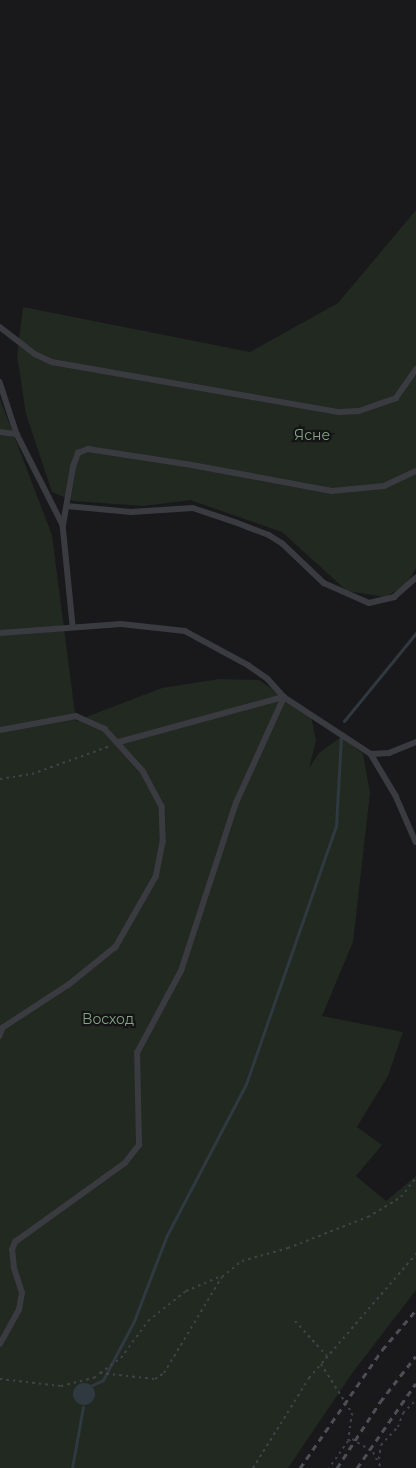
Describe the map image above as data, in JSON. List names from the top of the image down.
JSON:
{
  "parks": ["Ясне", "Восход"]
}
